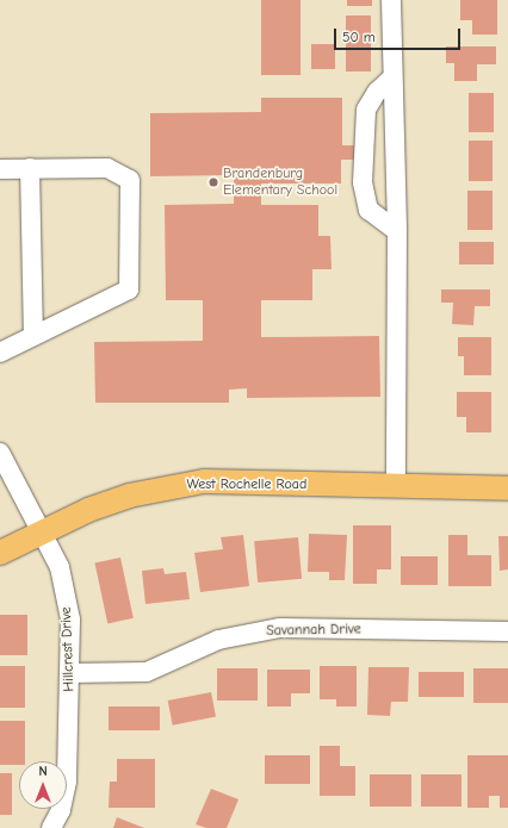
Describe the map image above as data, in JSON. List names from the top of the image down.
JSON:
{
  "streets": {
    "main road": ["West Rochelle Road"],
    "street": ["Savannah Drive", "Hillcrest Drive"]
  },
  "crossings": [
    ["West Rochelle Road", "Hillcrest Drive"],
    ["Savannah Drive", "Hillcrest Drive"]
  ],
  "places": ["Brandenburg Elementary School"],
  "scale_bar": "50 m",
  "north": "top"
}
